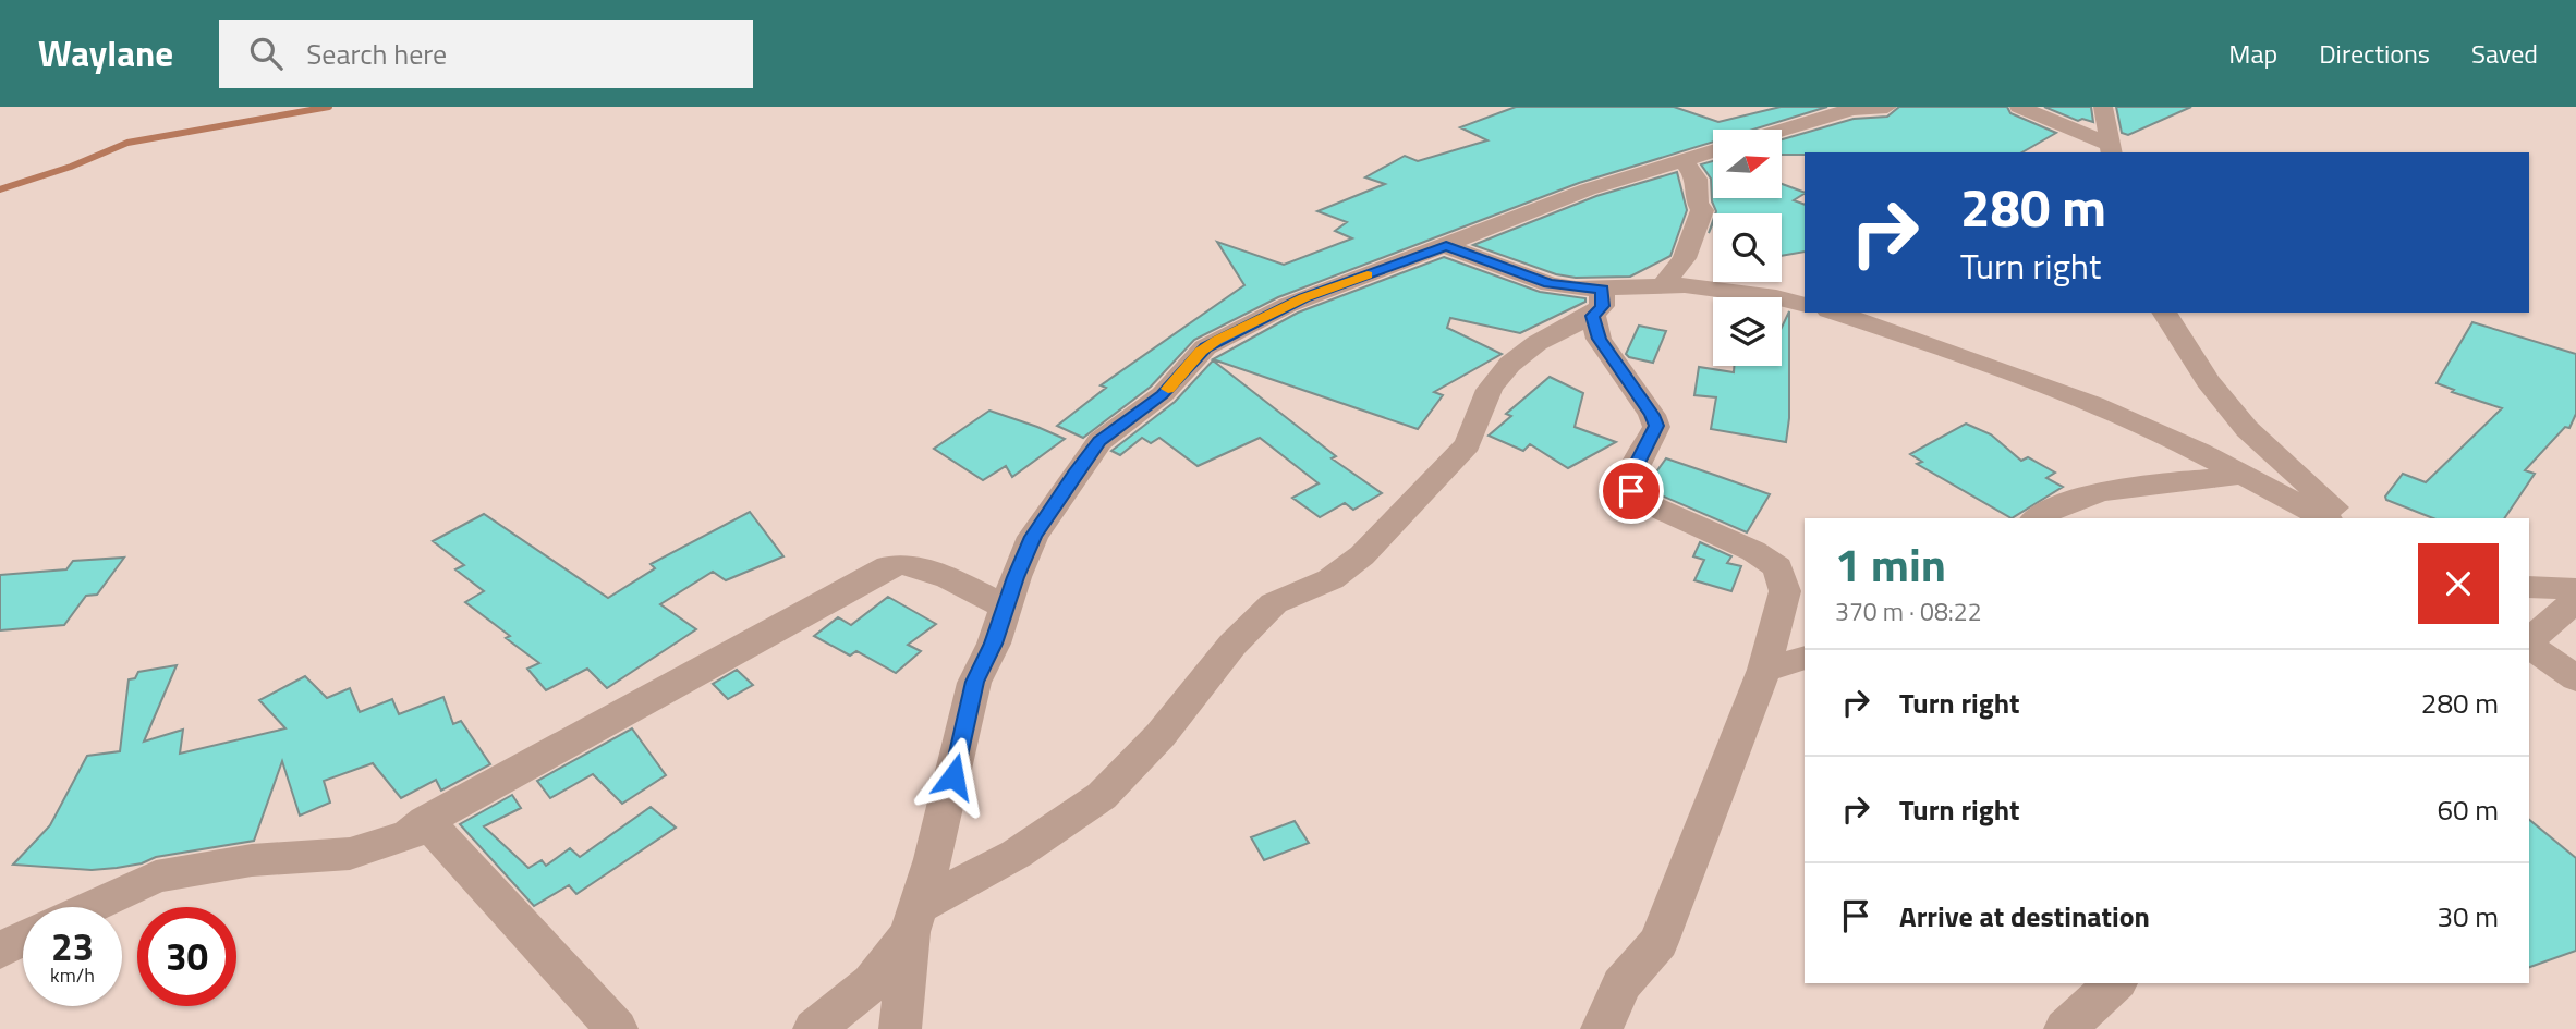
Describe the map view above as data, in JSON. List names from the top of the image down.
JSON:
{
  "north": "right",
  "page": {
    "header": "Waylane",
    "search": "Search here",
    "nav": ["Map", "Directions", "Saved"],
    "turn": ["280 m", "Turn right"],
    "heading": ["1 min", "370 m · 08:22"],
    "list": [
      {
        "name": "Turn right",
        "value": "280 m"
      },
      {
        "name": "Turn right",
        "value": "60 m"
      },
      {
        "name": "Arrive at destination",
        "value": "30 m"
      }
    ],
    "speed": "23 km/h",
    "limit": "30"
  }
}
